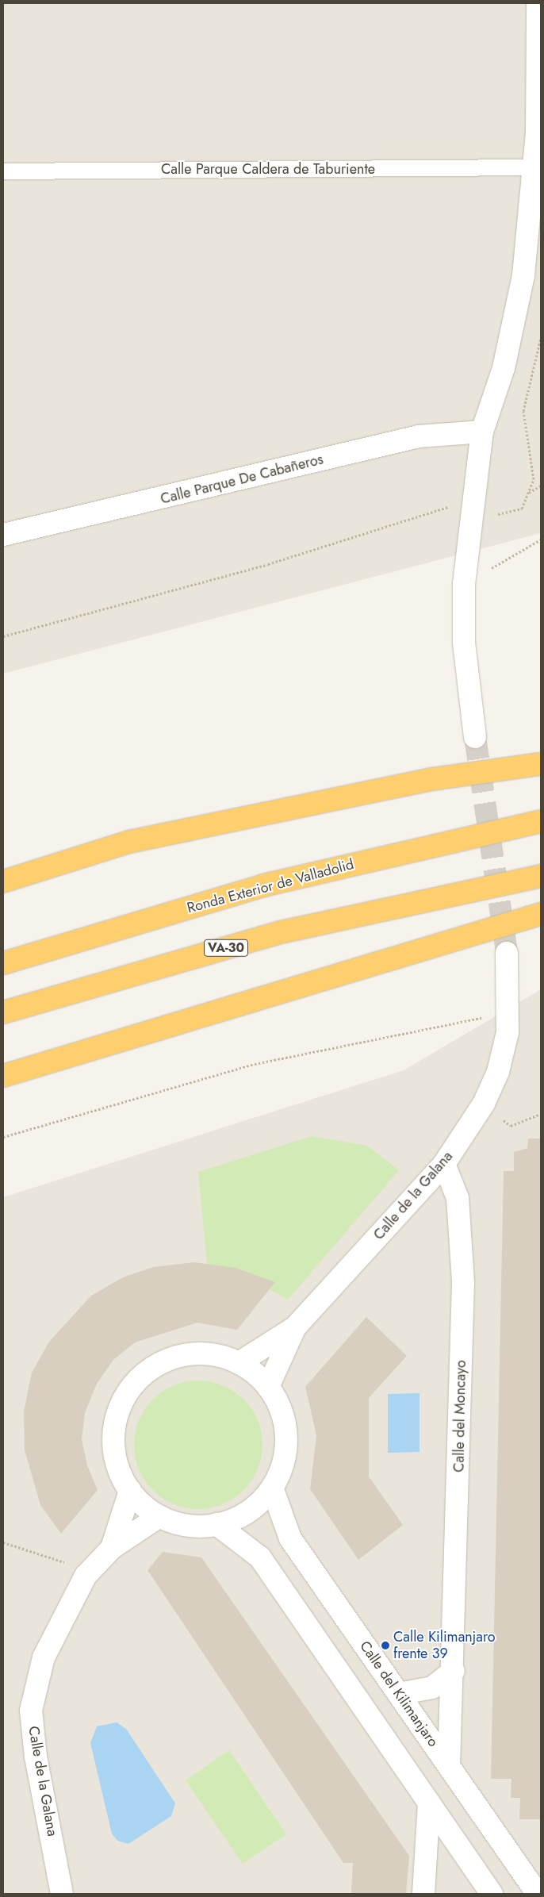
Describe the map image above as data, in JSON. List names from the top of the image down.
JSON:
{
  "streets": {
    "highway": ["Ronda Exterior de Valladolid", "VA-30"],
    "street": [
      "Calle Parque De Cabañeros",
      "Calle de la Galana",
      "Calle del Moncayo",
      "Calle del Kilimanjaro"
    ],
    "lane": ["Calle Parque Caldera de Taburiente"]
  },
  "crossings": [
    ["Calle de la Galana", "Calle del Moncayo"],
    ["Calle del Moncayo", "Calle del Kilimanjaro"]
  ],
  "places": ["Calle Kilimanjaro frente 39"]
}
